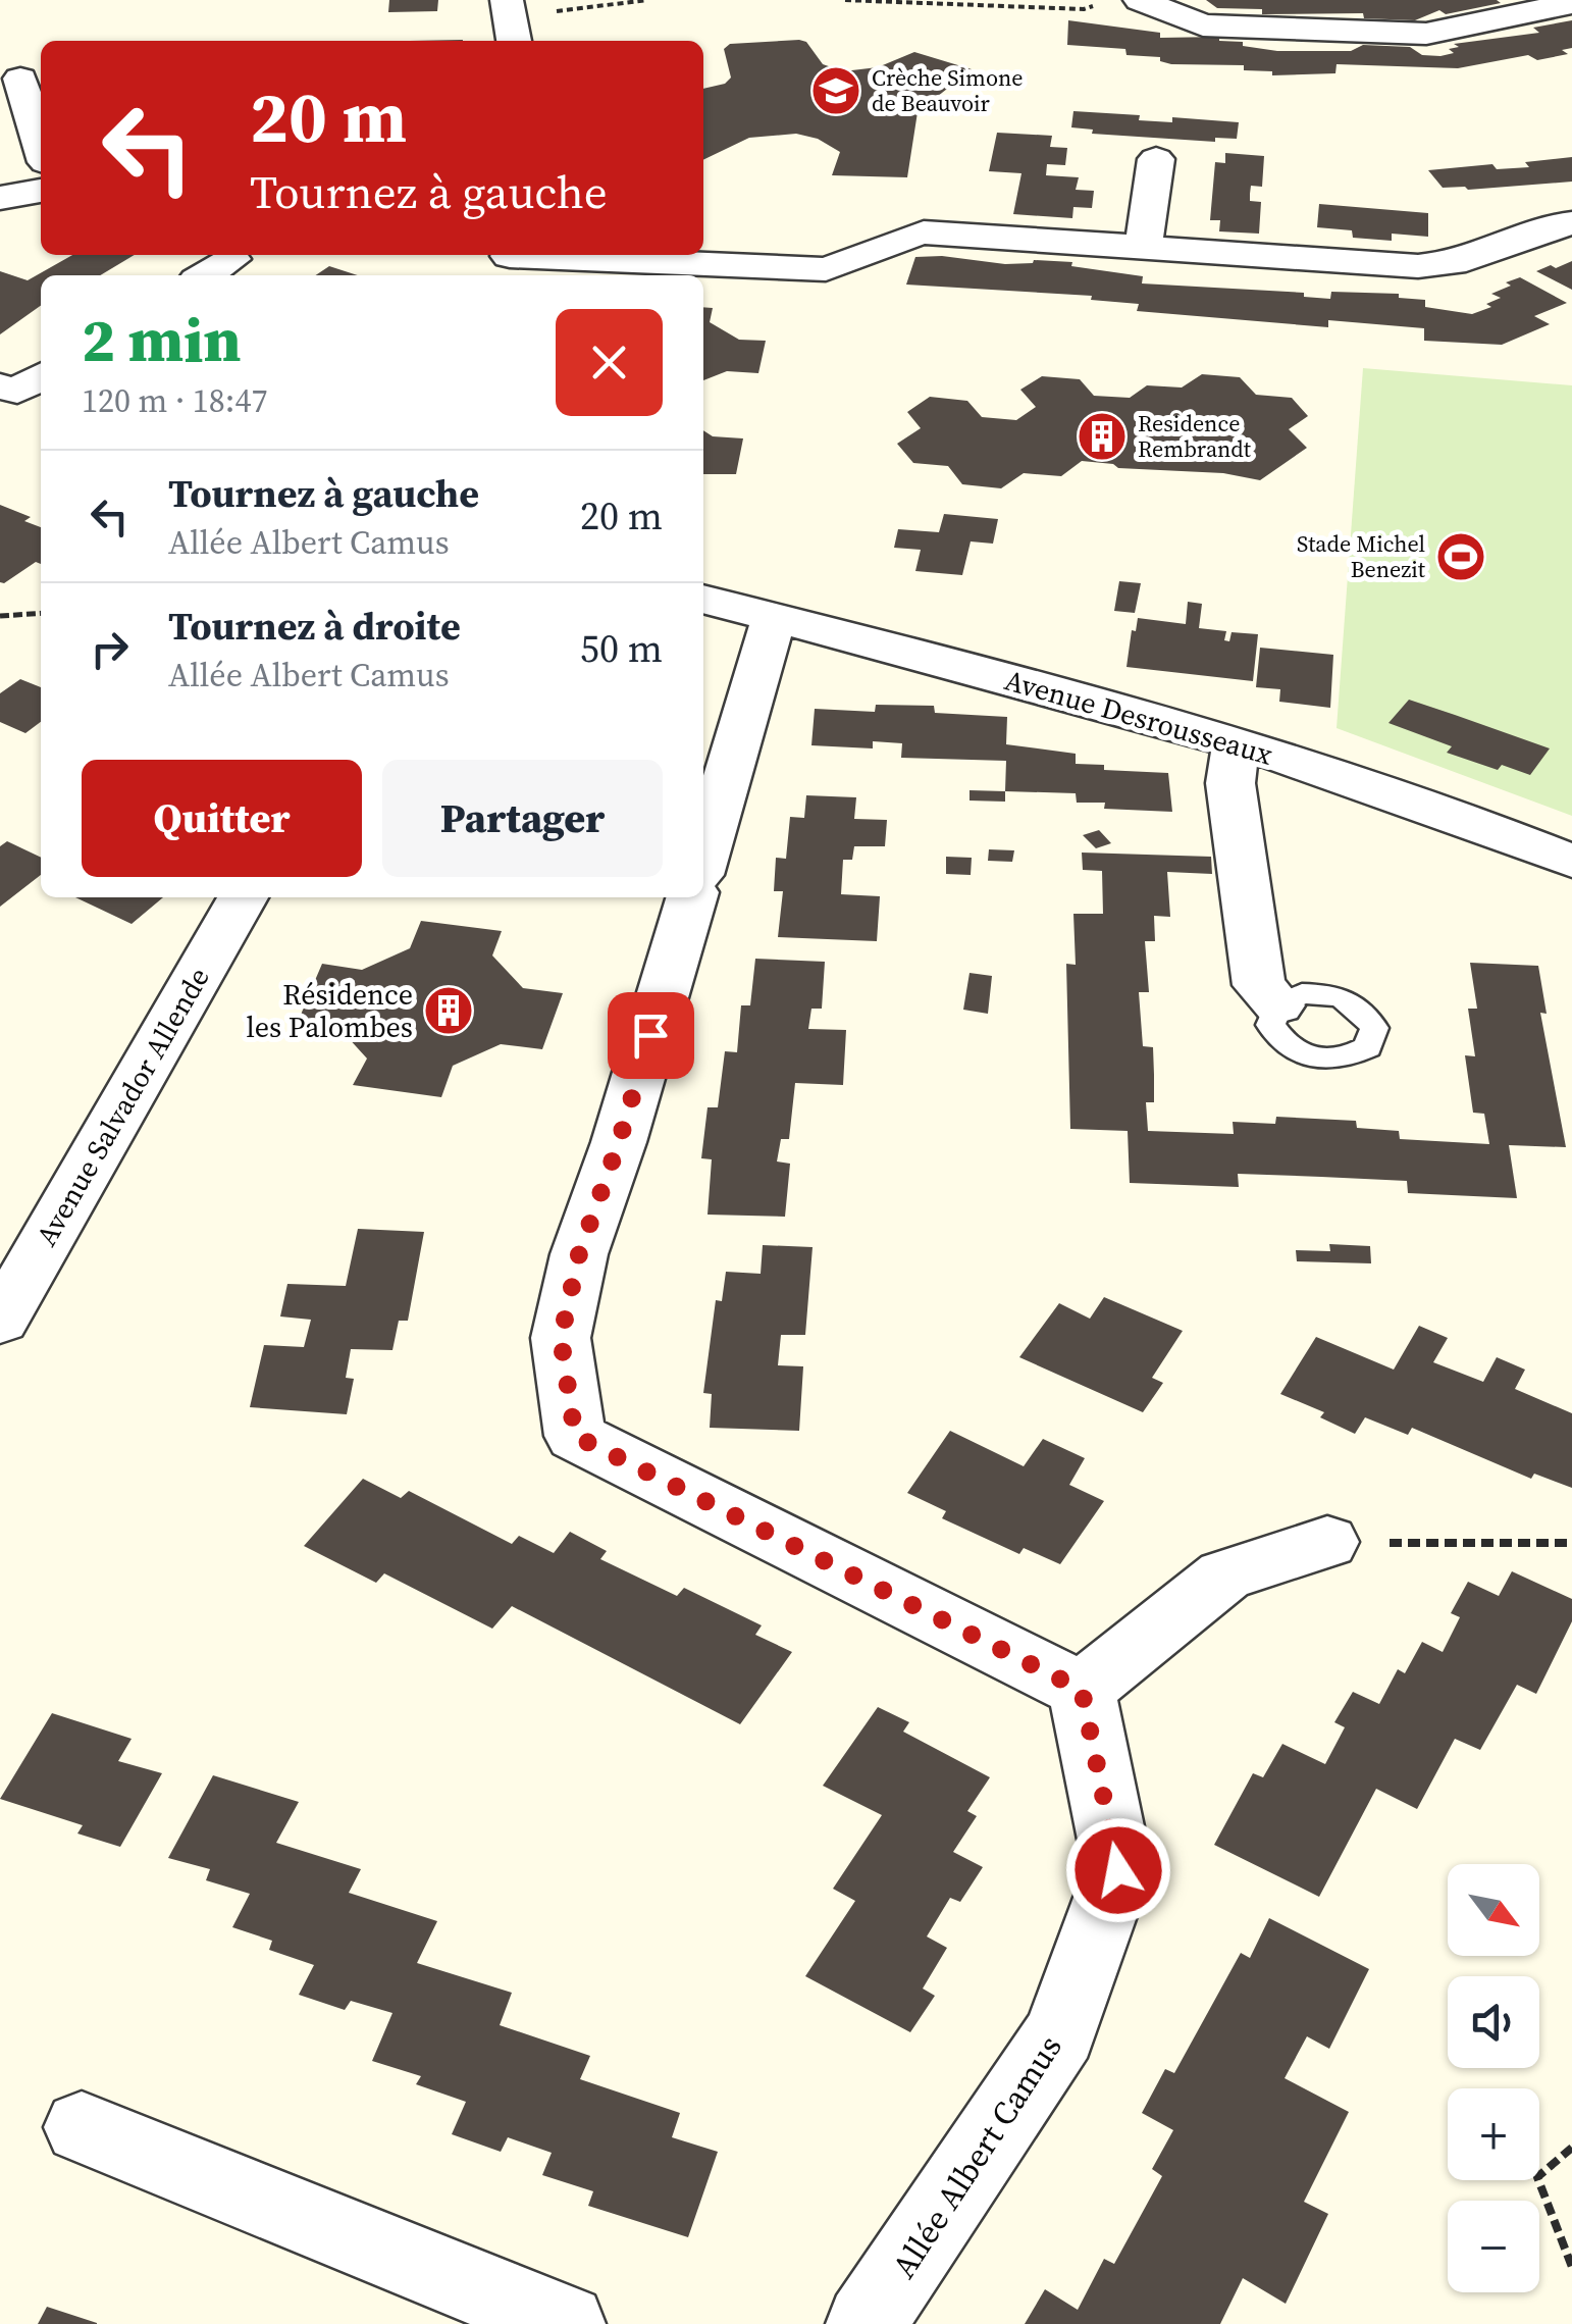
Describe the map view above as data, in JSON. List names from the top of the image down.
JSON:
{
  "streets": {
    "street": ["Avenue Desrousseaux", "Avenue Salvador Allende", "Allée Albert Camus"]
  },
  "places": {
    "school or university": ["Crèche Simone de Beauvoir"],
    "building": ["Residence Rembrandt", "Résidence les Palombes"],
    "sports": ["Stade Michel Benezit"]
  },
  "north": "bottom right",
  "page": {
    "turn": ["20 m", "Tournez à gauche"],
    "heading": ["2 min", "120 m · 18:47"],
    "list": [
      {
        "name": "Tournez à gauche",
        "note": "Allée Albert Camus",
        "value": "20 m"
      },
      {
        "name": "Tournez à droite",
        "note": "Allée Albert Camus",
        "value": "50 m"
      }
    ],
    "buttons": ["Quitter", "Partager"],
    "map_buttons": ["+", "−"]
  }
}
